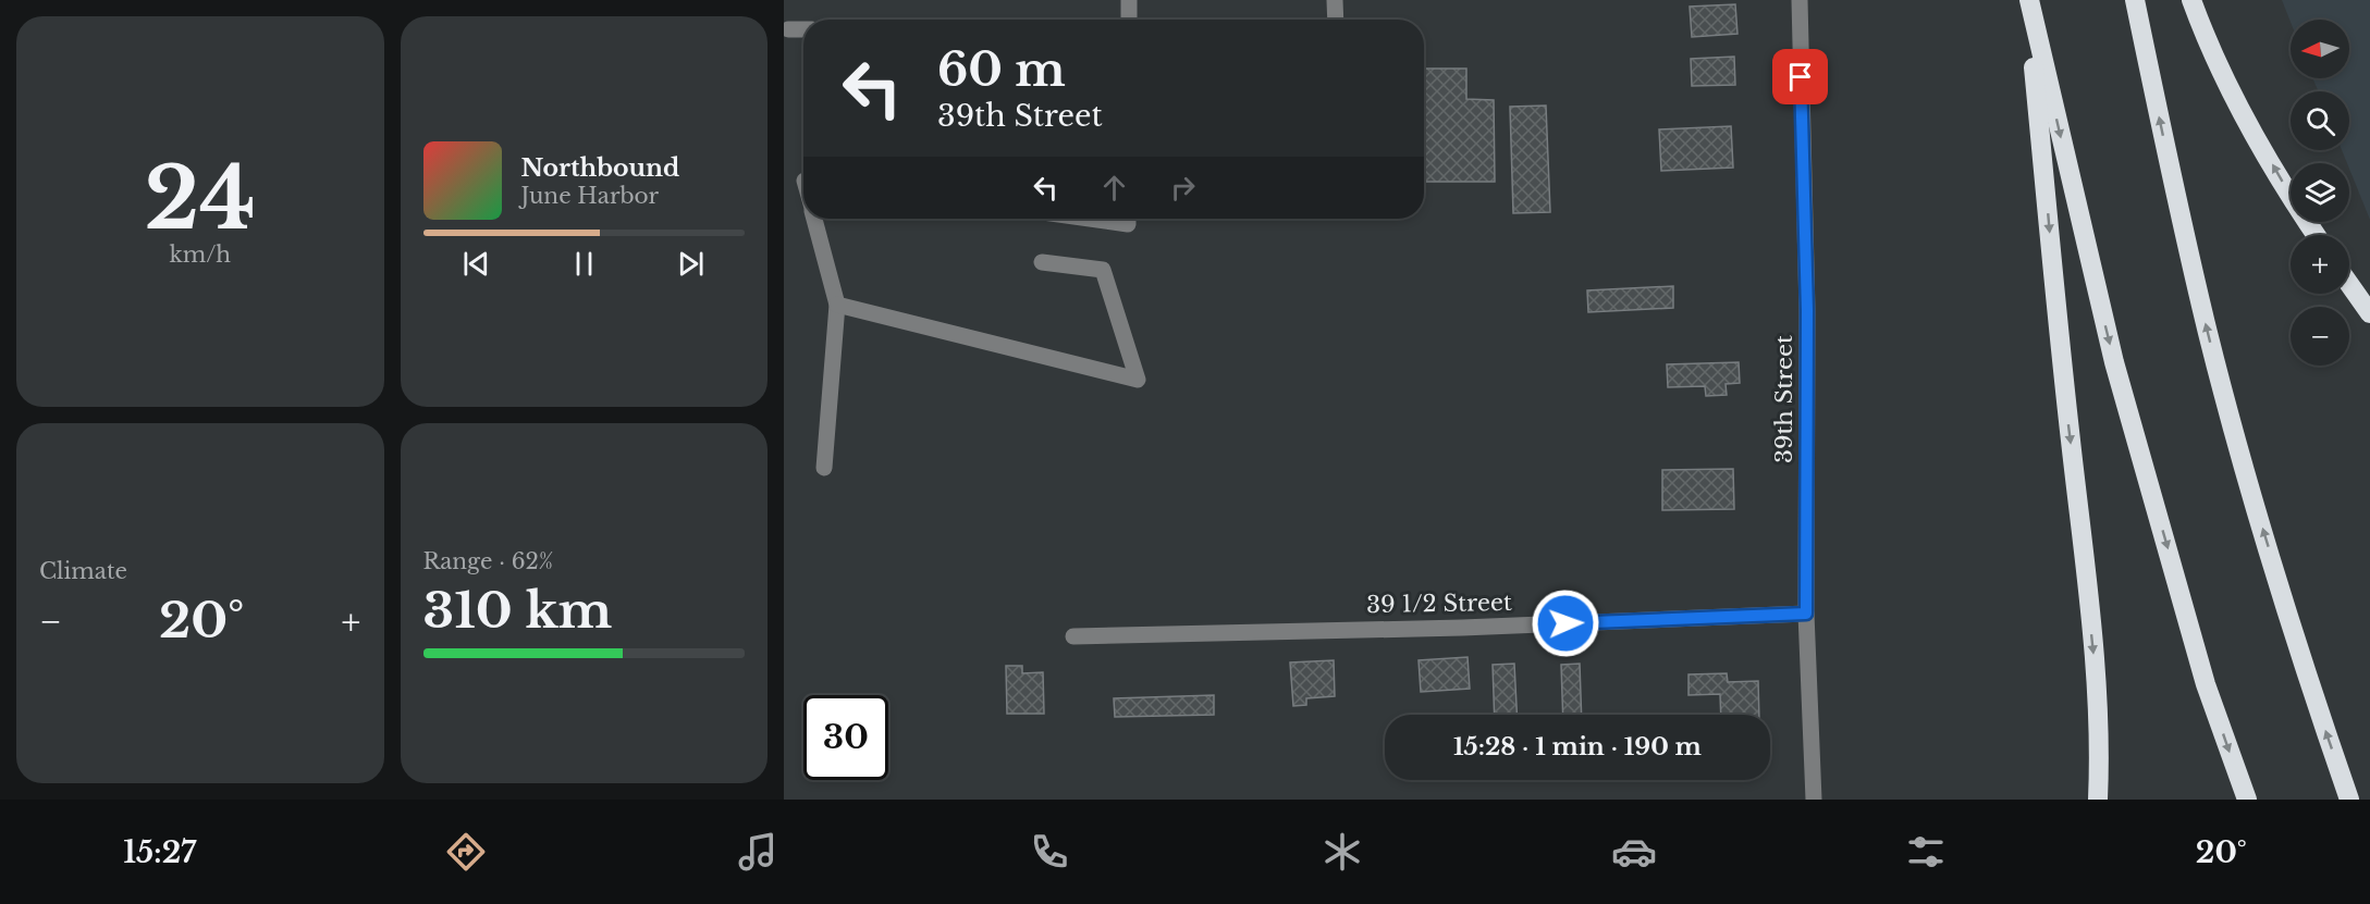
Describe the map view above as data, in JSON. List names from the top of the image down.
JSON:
{
  "streets": {
    "street": ["39th Street", "39 1/2 Street"]
  },
  "crossings": [
    ["39th Street", "39 1/2 Street"]
  ],
  "north": "left",
  "page": {
    "tile": [
      ["24", "km/h"],
      "Climate",
      ["Range · 62%", "310 km"]
    ],
    "map_buttons": ["+", "−"],
    "turn": ["60 m", "39th Street"],
    "song": ["Northbound", "June Harbor"],
    "heat": ["−", "20°", "+"],
    "limit": "30",
    "trip": "15:28 · 1 min · 190 m",
    "tabs": ["15:27", "20°"]
  }
}
